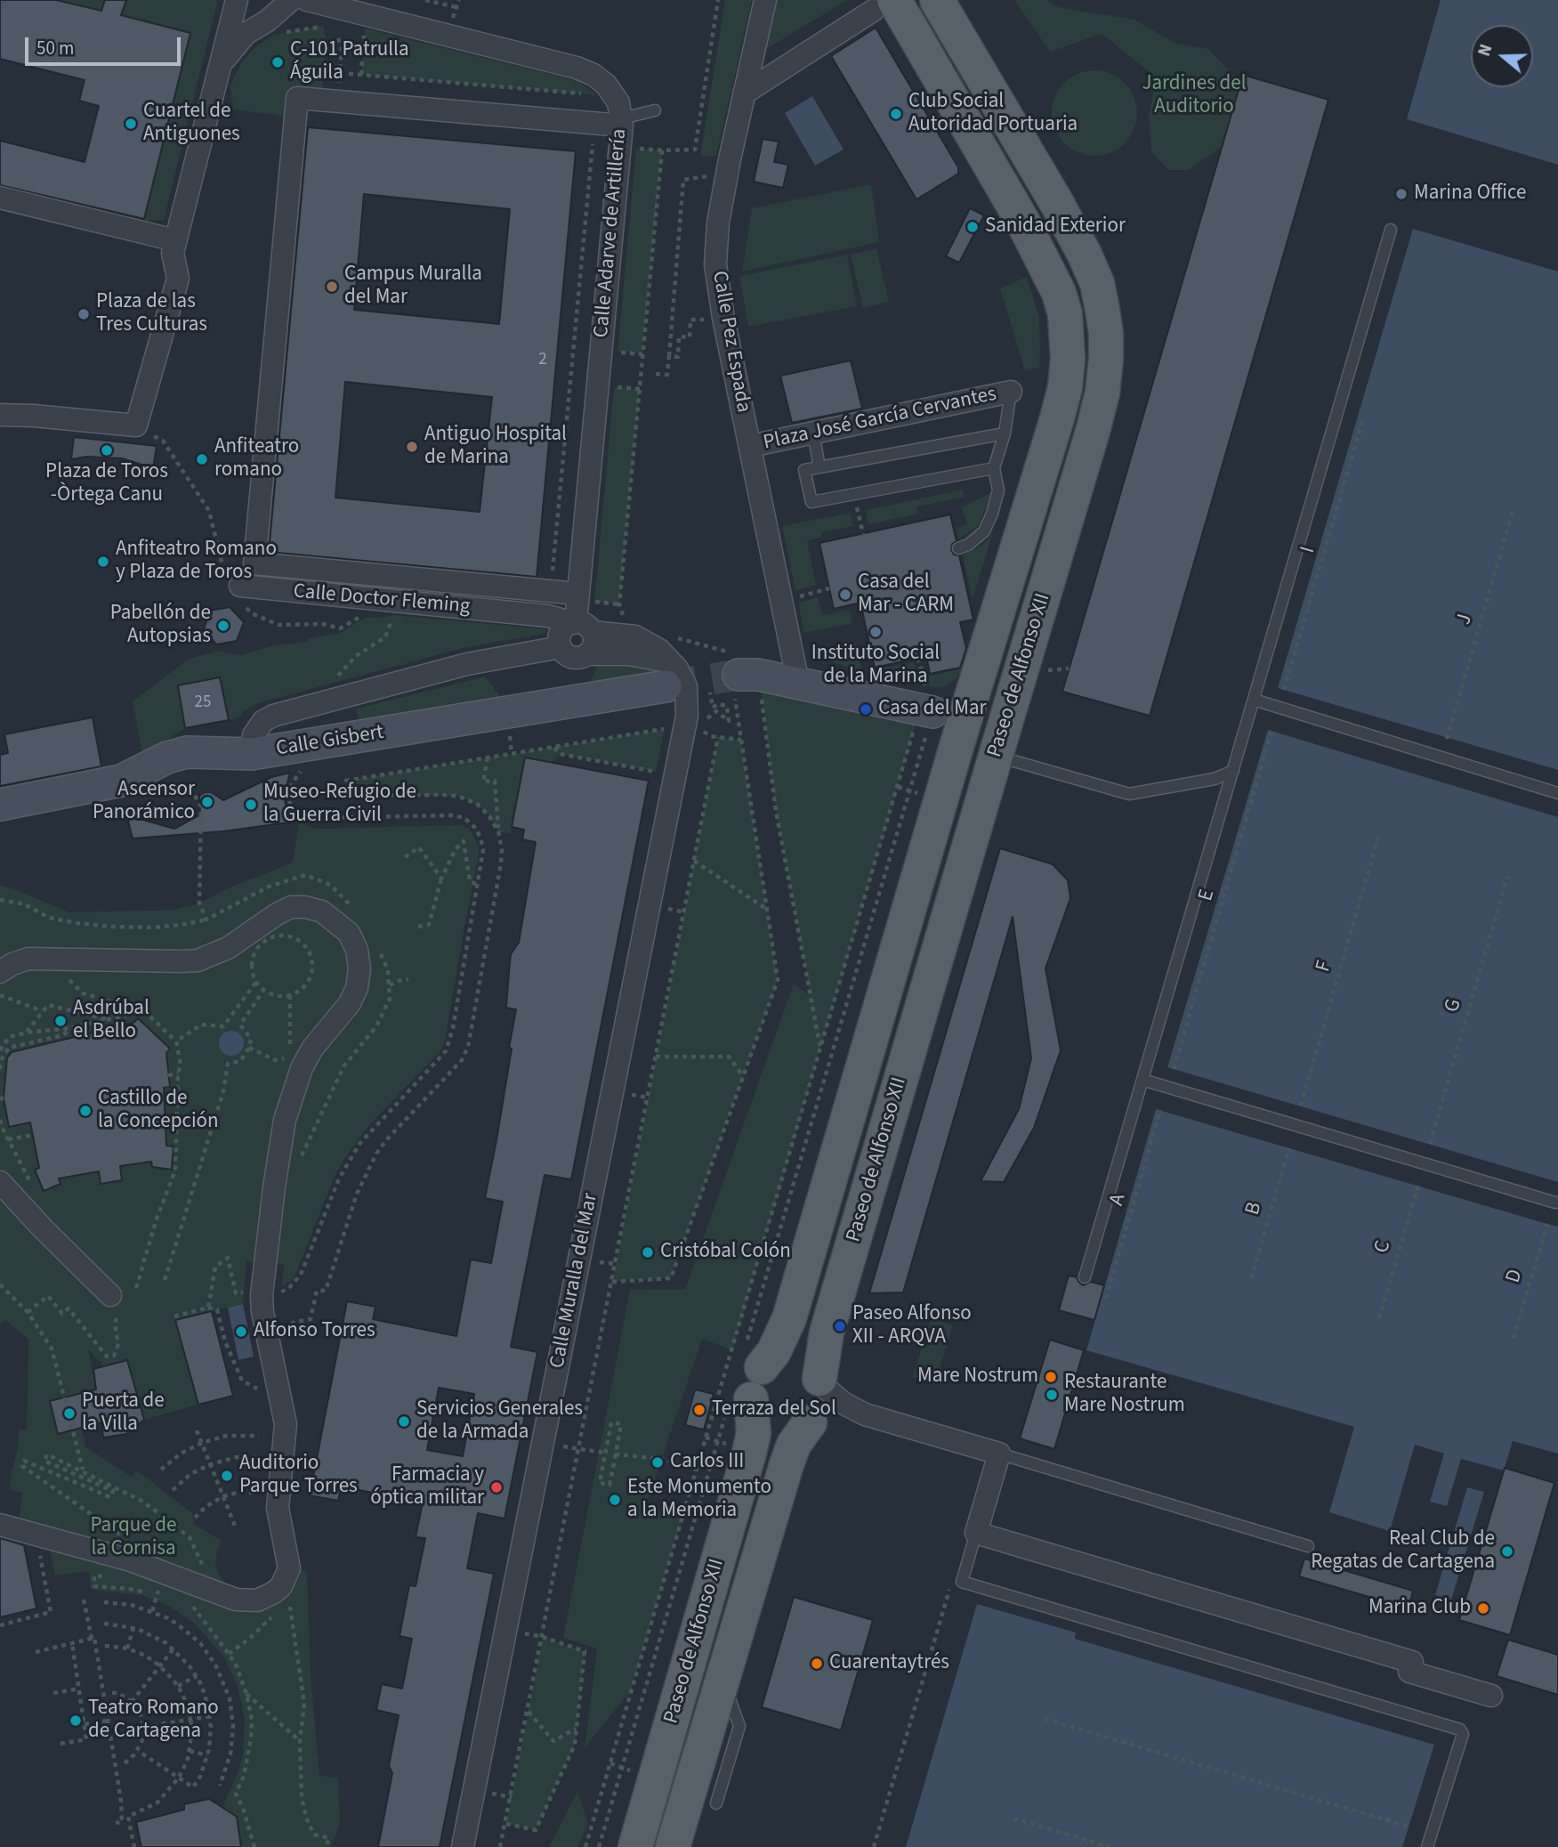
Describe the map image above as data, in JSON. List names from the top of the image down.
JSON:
{
  "streets": {
    "main road": ["Paseo de Alfonso XII"],
    "street": [
      "Calle Adarve de Artillería",
      "Calle Pez Espada",
      "Plaza José García Cervantes",
      "Calle Doctor Fleming",
      "Calle Gisbert",
      "Calle Muralla del Mar"
    ],
    "path": [
      "I",
      "J",
      "E",
      "F",
      "G",
      "A",
      "B",
      "C",
      "D"
    ]
  },
  "crossings": [
    ["Calle Adarve de Artillería", "Calle Doctor Fleming"],
    ["Calle Pez Espada", "Plaza José García Cervantes"],
    ["Calle Doctor Fleming", "Calle Gisbert"],
    ["Calle Doctor Fleming", "Calle Muralla del Mar"]
  ],
  "parks": ["Jardines del Auditorio", "Parque de la Cornisa"],
  "places": [
    "C-101 Patrulla Águila",
    "Club Social Autoridad Portuaria",
    "Cuartel de Antiguones",
    "Marina Office",
    "Sanidad Exterior",
    "Campus Muralla del Mar",
    "Plaza de las Tres Culturas",
    "Antiguo Hospital de Marina",
    "Plaza de Toros -Òrtega Canu",
    "Anfiteatro romano",
    "Anfiteatro Romano y Plaza de Toros",
    "Casa del Mar - CARM",
    "Pabellón de Autopsias",
    "Instituto Social de la Marina",
    "Casa del Mar",
    "Ascensor Panorámico",
    "Museo-Refugio de la Guerra Civil",
    "Asdrúbal el Bello",
    "Castillo de la Concepción",
    "Cristóbal Colón",
    "Paseo Alfonso XII - ARQVA",
    "Alfonso Torres",
    "Mare Nostrum",
    "Restaurante Mare Nostrum",
    "Terraza del Sol",
    "Puerta de la Villa",
    "Servicios Generales de la Armada",
    "Carlos III",
    "Auditorio Parque Torres",
    "Farmacia y óptica militar",
    "Este Monumento a la Memoria",
    "Real Club de Regatas de Cartagena",
    "Marina Club",
    "Cuarentaytrés",
    "Teatro Romano de Cartagena"
  ],
  "house_numbers": ["2", "25"],
  "scale_bar": "50 m",
  "north": "left"
}
